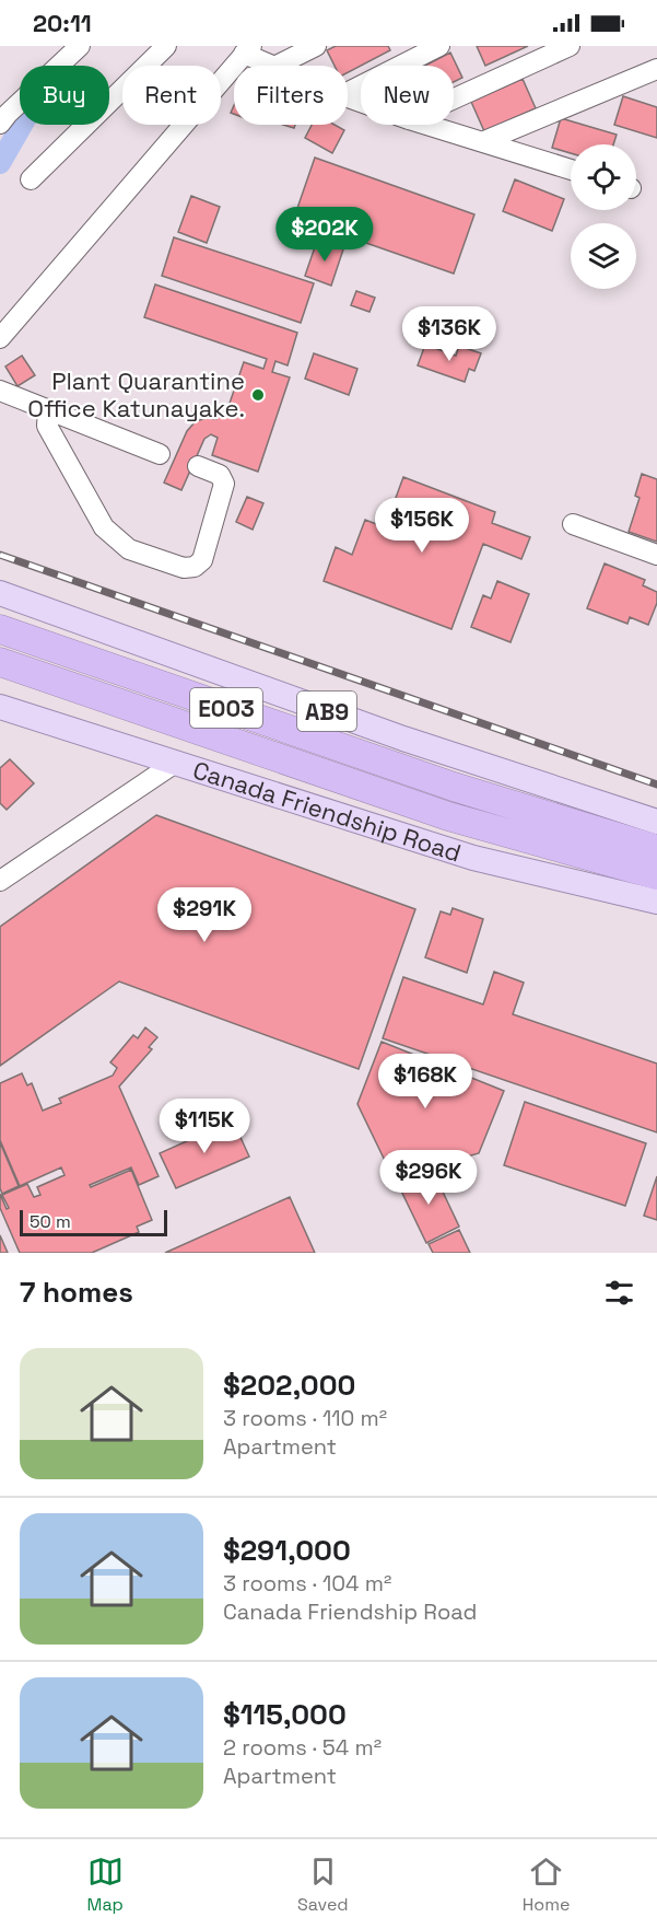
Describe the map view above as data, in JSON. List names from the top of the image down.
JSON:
{
  "streets": {
    "highway": ["E003"],
    "main road": ["AB9", "Canada Friendship Road"]
  },
  "places": ["Plant Quarantine Office Katunayake."],
  "scale_bar": "50 m",
  "page": {
    "status": "20:11",
    "chip": [
      "Buy",
      "Rent",
      "Filters",
      "New"
    ],
    "price": [
      "$202K",
      "$136K",
      "$156K",
      "$291K",
      "$168K",
      "$115K",
      "$296K"
    ],
    "scale": "50 m",
    "heading": "7 homes",
    "list": [
      {
        "name": "$202,000",
        "note": "3 rooms · 110 m² · Apartment"
      },
      {
        "name": "$291,000",
        "note": "3 rooms · 104 m² · Canada Friendship Road"
      },
      {
        "name": "$115,000",
        "note": "2 rooms · 54 m² · Apartment"
      }
    ],
    "tabs": ["Map", "Saved", "Home"]
  }
}
